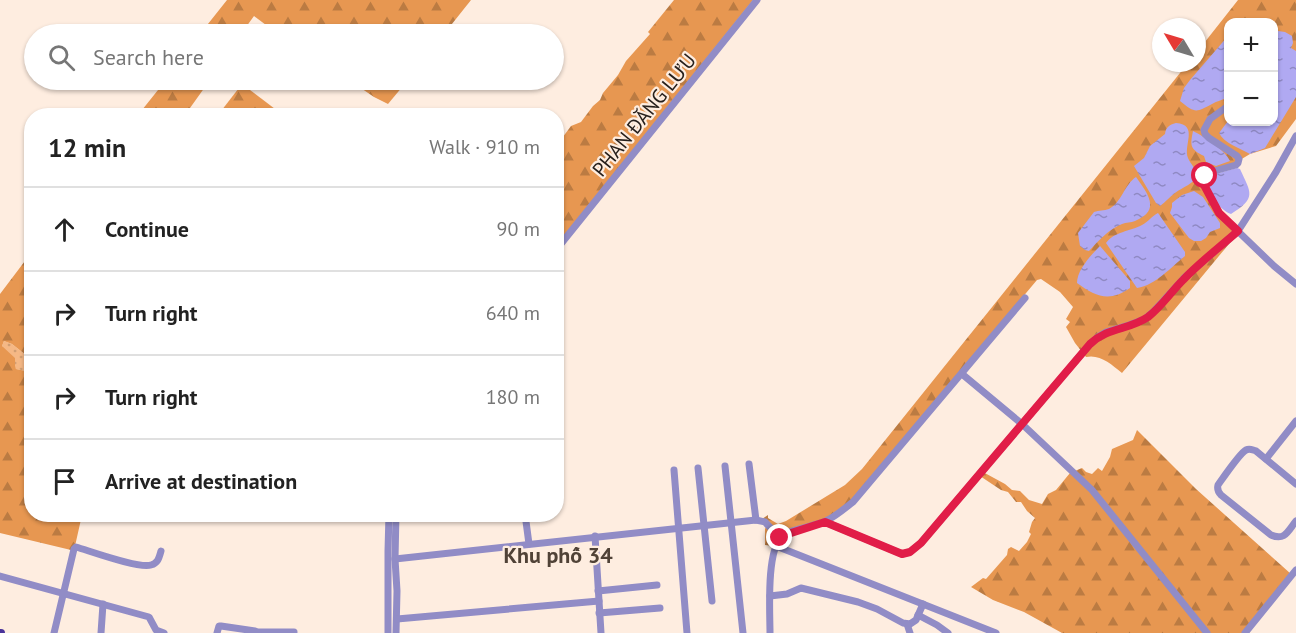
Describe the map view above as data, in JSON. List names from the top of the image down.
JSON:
{
  "streets": {
    "street": ["PHAN ĐĂNG LƯU"]
  },
  "districts": ["Khu phố 34"],
  "north": "top left",
  "page": {
    "map_buttons": ["+", "−"],
    "search": "Search here",
    "heading": ["12 min", "Walk · 910 m"],
    "list": [
      ["Continue", "90 m"],
      ["Turn right", "640 m"],
      ["Turn right", "180 m"],
      "Arrive at destination"
    ]
  }
}
